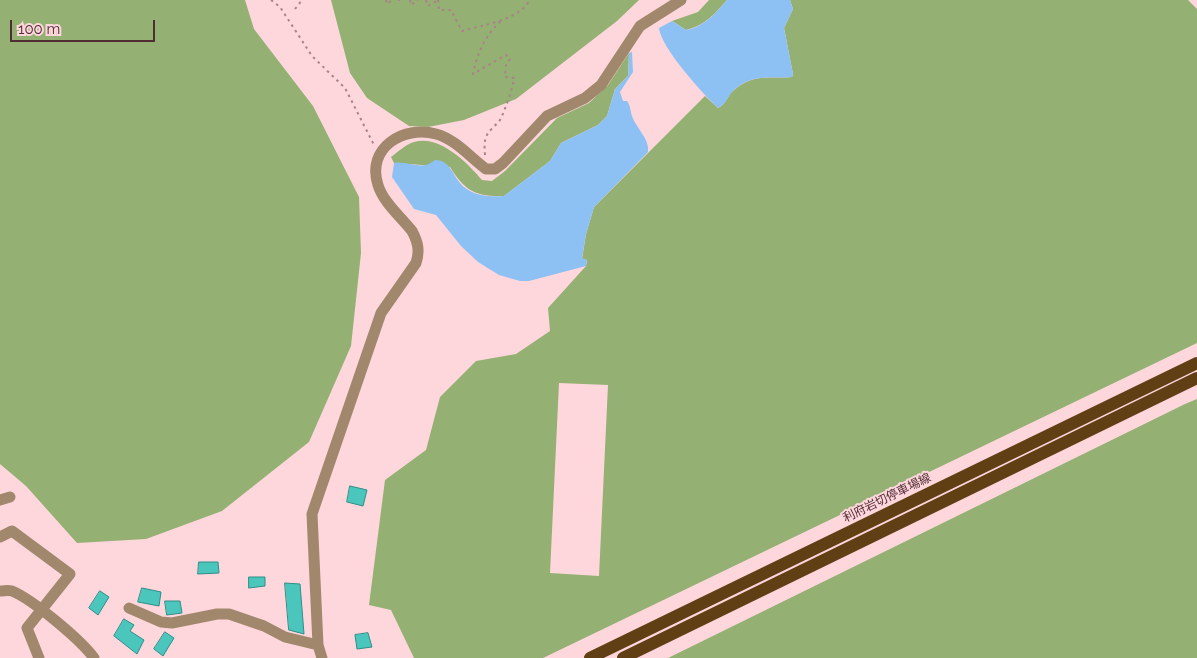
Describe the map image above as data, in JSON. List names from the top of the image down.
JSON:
{
  "streets": {
    "main road": ["利府岩切停車場線"]
  },
  "scale_bar": "100 m"
}
